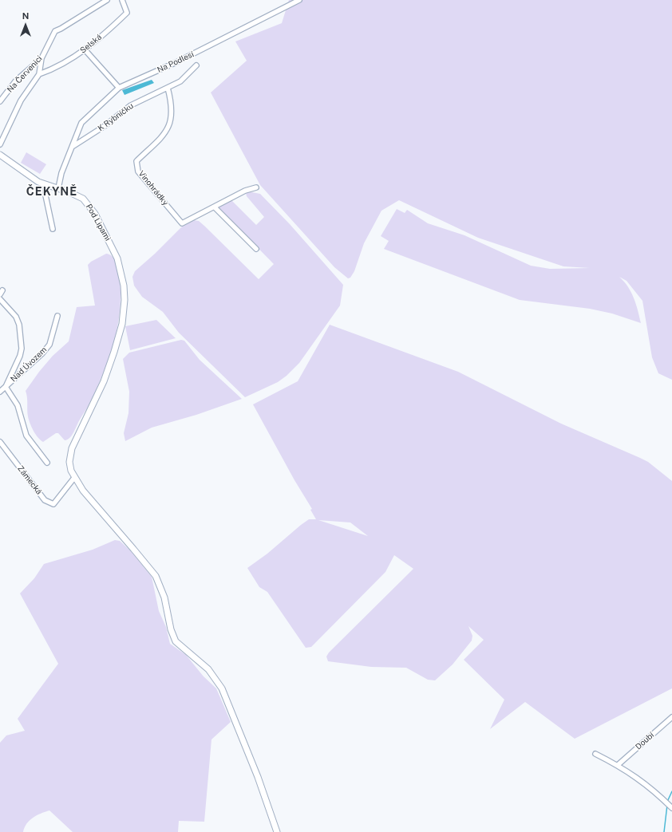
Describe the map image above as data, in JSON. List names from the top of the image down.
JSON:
{
  "streets": {
    "main road": ["Pod Lipami"],
    "street": [
      "Selská",
      "Na Podlesí",
      "Na Červenici",
      "K Rybníčku",
      "Vinohrádky",
      "Nad Úvozem",
      "Zámecká",
      "Doubí"
    ]
  },
  "crossings": [
    ["Na Podlesí", "K Rybníčku"],
    ["K Rybníčku", "Vinohrádky"],
    ["Pod Lipami", "Zámecká"]
  ],
  "districts": ["ČEKYNĚ"],
  "north": "top"
}
